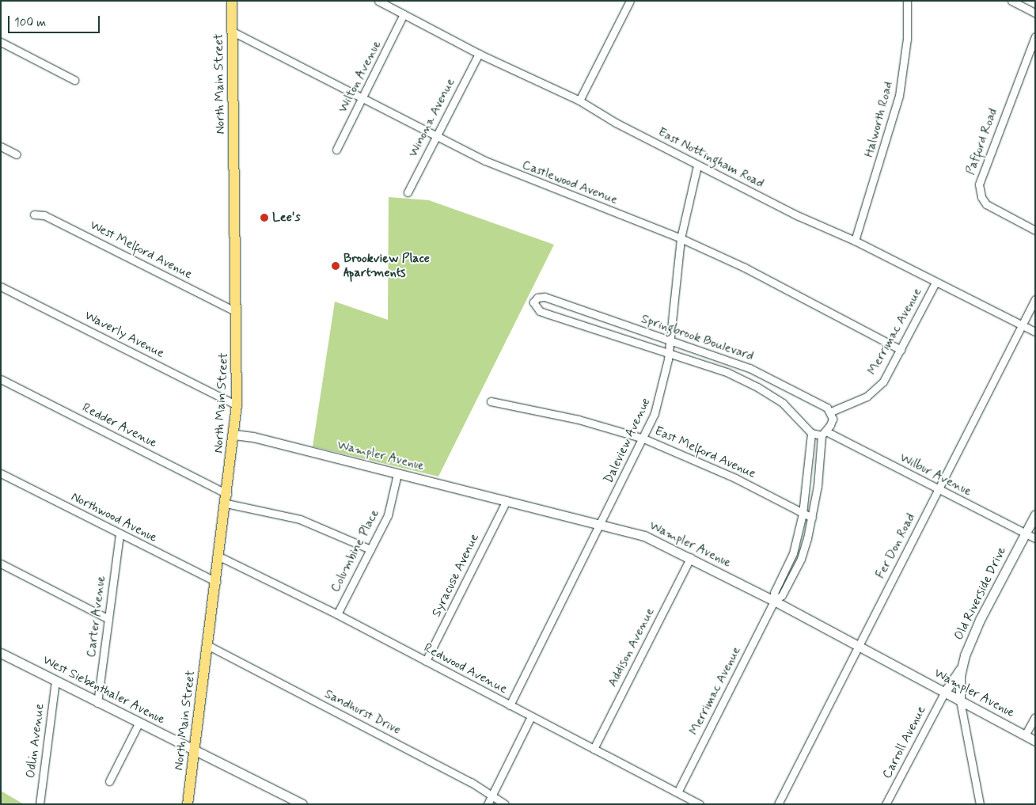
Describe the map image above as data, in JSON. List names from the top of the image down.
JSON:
{
  "streets": {
    "main road": ["North Main Street"],
    "street": [
      "Wilton Avenue",
      "Winona Avenue",
      "Halworth Road",
      "Pafford Road",
      "East Nottingham Road",
      "Castlewood Avenue",
      "West Melford Avenue",
      "Merrimac Avenue",
      "Waverly Avenue",
      "Springbrook Boulevard",
      "Redder Avenue",
      "Daleview Avenue",
      "East Melford Avenue",
      "Wampler Avenue",
      "Wilbur Avenue",
      "Northwood Avenue",
      "Fer Don Road",
      "Columbine Place",
      "Syracuse Avenue",
      "Old Riverside Drive",
      "Carter Avenue",
      "Addison Avenue",
      "Redwood Avenue",
      "West Siebenthaler Avenue",
      "Sandhurst Drive",
      "Odlin Avenue",
      "Carroll Avenue"
    ]
  },
  "crossings": [
    ["Wilton Avenue", "East Nottingham Road"],
    ["Wilton Avenue", "Castlewood Avenue"],
    ["North Main Street", "Castlewood Avenue"],
    ["North Main Street", "West Melford Avenue"],
    ["North Main Street", "Waverly Avenue"],
    ["North Main Street", "Redder Avenue"],
    ["North Main Street", "Wampler Avenue"],
    ["North Main Street", "Northwood Avenue"],
    ["North Main Street", "Redwood Avenue"],
    ["North Main Street", "West Siebenthaler Avenue"],
    ["North Main Street", "Sandhurst Drive"],
    ["Winona Avenue", "East Nottingham Road"],
    ["Winona Avenue", "Castlewood Avenue"],
    ["Halworth Road", "East Nottingham Road"],
    ["East Nottingham Road", "Merrimac Avenue"],
    ["East Nottingham Road", "Daleview Avenue"],
    ["East Nottingham Road", "Fer Don Road"],
    ["Castlewood Avenue", "Merrimac Avenue"],
    ["Castlewood Avenue", "Daleview Avenue"],
    ["Merrimac Avenue", "Springbrook Boulevard"],
    ["Merrimac Avenue", "East Melford Avenue"],
    ["Merrimac Avenue", "Wampler Avenue"],
    ["Merrimac Avenue", "Wilbur Avenue"],
    ["Merrimac Avenue", "Redwood Avenue"],
    ["Springbrook Boulevard", "Daleview Avenue"],
    ["Redder Avenue", "Columbine Place"],
    ["Daleview Avenue", "East Melford Avenue"],
    ["Daleview Avenue", "Wampler Avenue"],
    ["Daleview Avenue", "Redwood Avenue"],
    ["Wampler Avenue", "Fer Don Road"],
    ["Wampler Avenue", "Columbine Place"],
    ["Wampler Avenue", "Syracuse Avenue"],
    ["Wampler Avenue", "Old Riverside Drive"],
    ["Wampler Avenue", "Addison Avenue"],
    ["Wampler Avenue", "Carroll Avenue"],
    ["Wilbur Avenue", "Fer Don Road"],
    ["Wilbur Avenue", "Old Riverside Drive"],
    ["Northwood Avenue", "Carter Avenue"],
    ["Columbine Place", "Redwood Avenue"],
    ["Syracuse Avenue", "Redwood Avenue"],
    ["Carter Avenue", "West Siebenthaler Avenue"],
    ["Addison Avenue", "Redwood Avenue"],
    ["West Siebenthaler Avenue", "Odlin Avenue"]
  ],
  "places": ["Lee's", "Brookview Place Apartments"],
  "scale_bar": "100 m"
}
